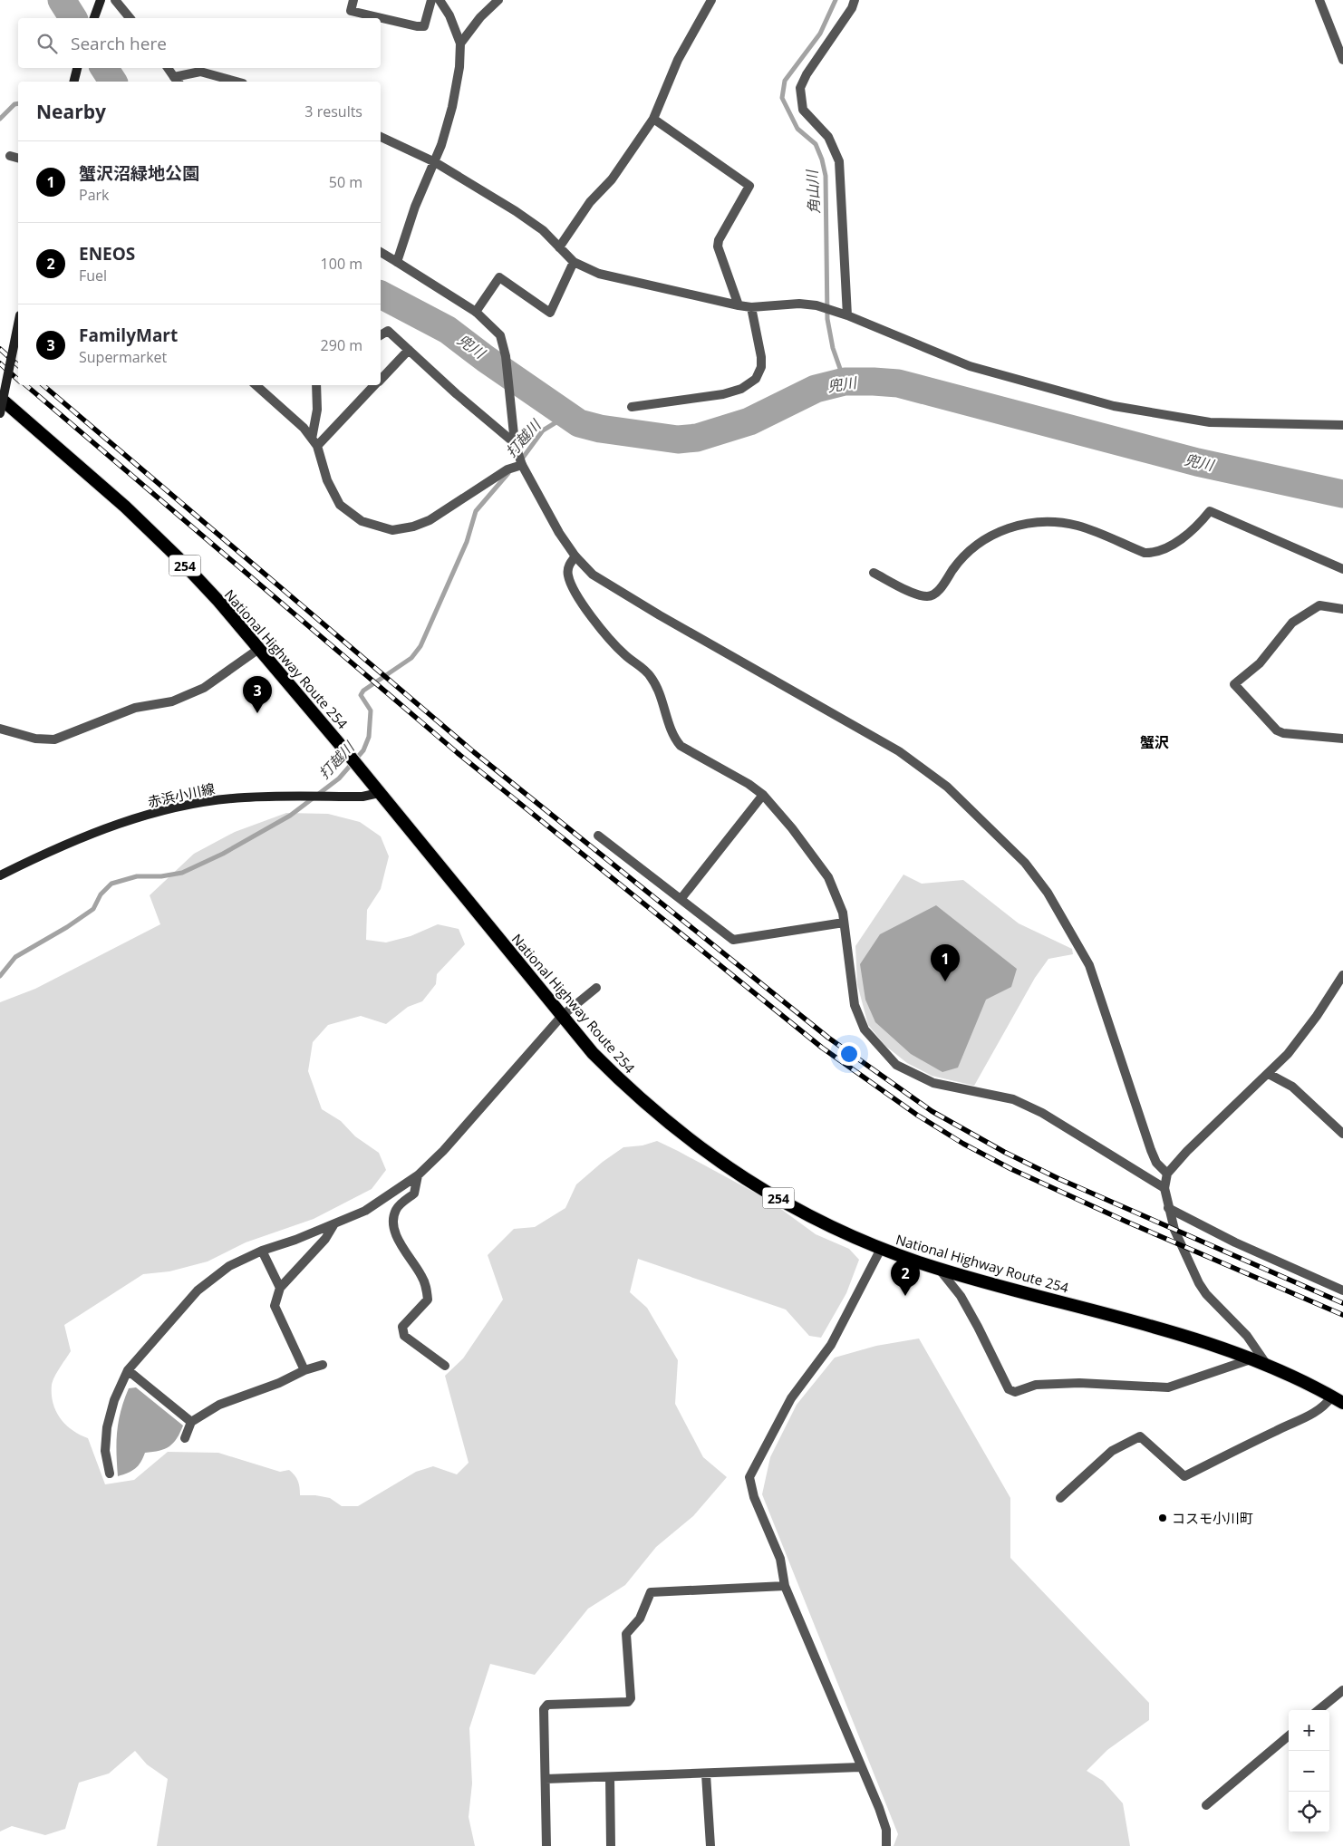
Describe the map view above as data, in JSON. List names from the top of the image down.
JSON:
{
  "streets": {
    "highway": ["254", "National Highway Route 254"],
    "main road": ["赤浜小川線"]
  },
  "crossings": [
    ["National Highway Route 254", "赤浜小川線"]
  ],
  "districts": ["蟹沢"],
  "water": ["角山川", "兜川", "打越川"],
  "places": ["コスモ小川町"],
  "page": {
    "search": "Search here",
    "heading": ["Nearby", "3 results"],
    "list": [
      {
        "mark": "1",
        "name": "蟹沢沼緑地公園",
        "note": "Park",
        "value": "50 m"
      },
      {
        "mark": "2",
        "name": "ENEOS",
        "note": "Fuel",
        "value": "100 m"
      },
      {
        "mark": "3",
        "name": "FamilyMart",
        "note": "Supermarket",
        "value": "290 m"
      }
    ],
    "pins": ["3", "1", "2"],
    "map_buttons": ["+", "−"]
  }
}
